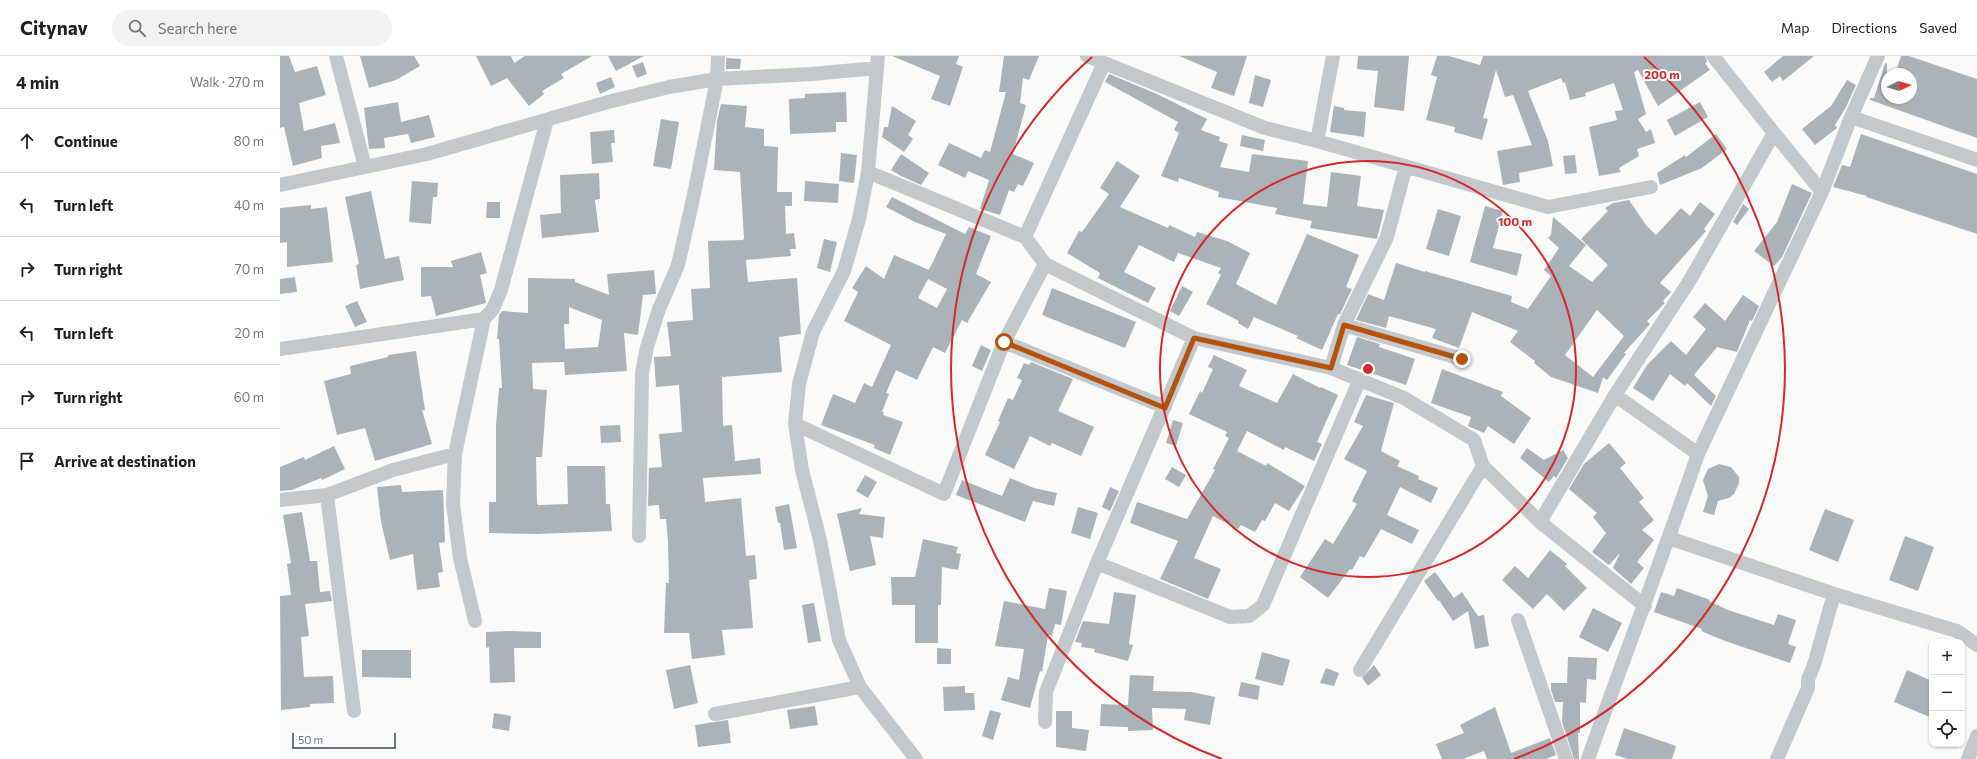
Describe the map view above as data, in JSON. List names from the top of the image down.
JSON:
{
  "scale_bar": "50 m",
  "north": "right",
  "page": {
    "header": "Citynav",
    "search": "Search here",
    "nav": ["Map", "Directions", "Saved"],
    "heading": ["4 min", "Walk · 270 m"],
    "list": [
      ["Continue", "80 m"],
      ["Turn left", "40 m"],
      ["Turn right", "70 m"],
      ["Turn left", "20 m"],
      ["Turn right", "60 m"],
      "Arrive at destination"
    ],
    "map_buttons": ["+", "−"],
    "scale": "50 m"
  },
  "rings": ["200 m", "100 m"]
}
